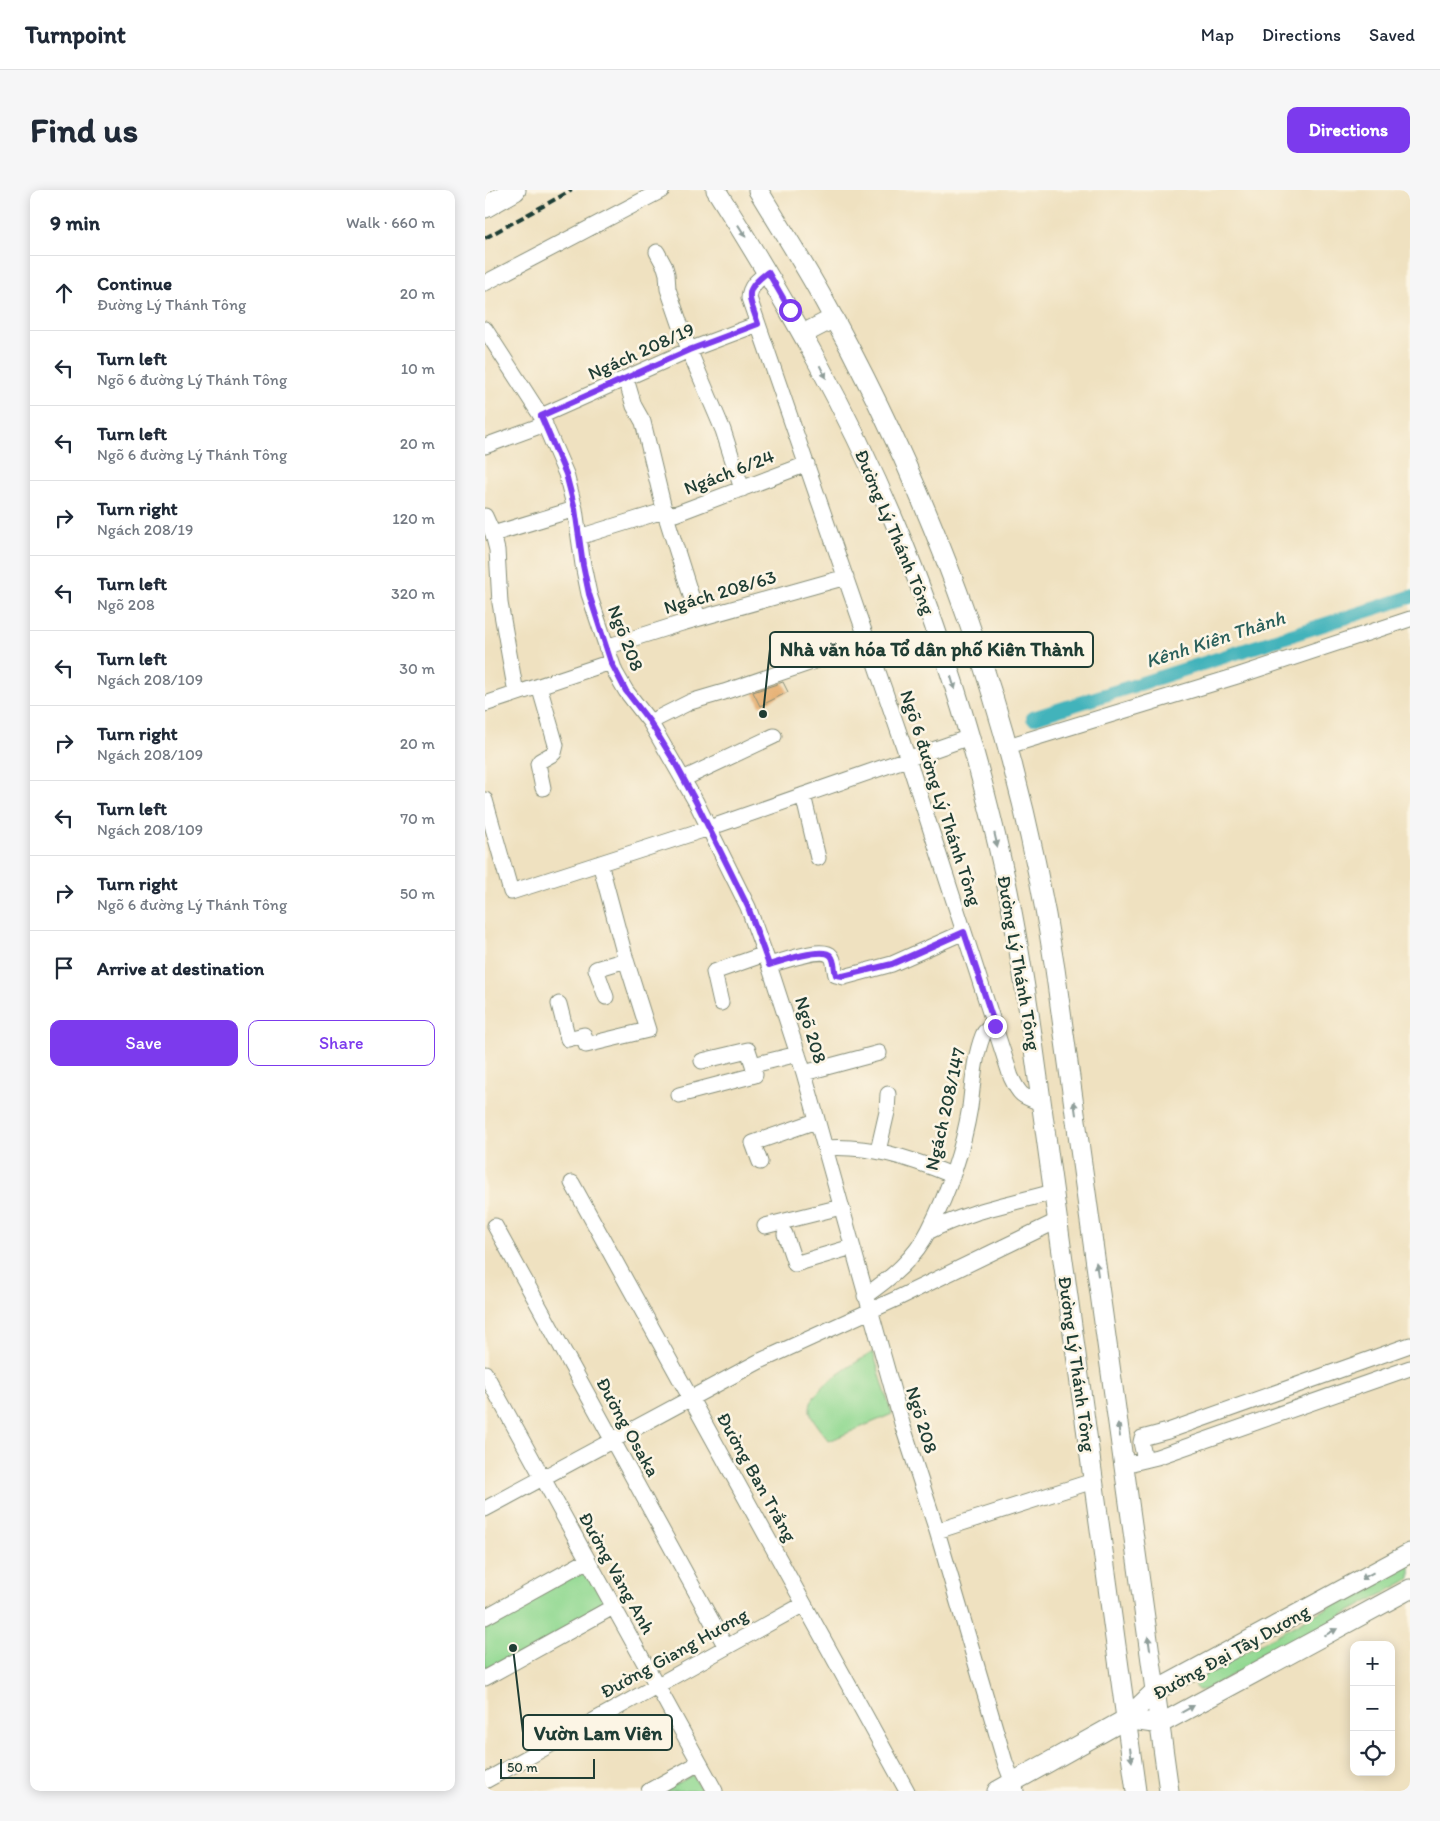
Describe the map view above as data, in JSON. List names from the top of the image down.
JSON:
{
  "streets": {
    "main road": ["Đường Lý Thánh Tông", "Đường Đại Tây Dương"],
    "street": [
      "Ngách 208/19",
      "Ngách 6/24",
      "Ngách 208/63",
      "Ngõ 208",
      "Ngõ 6 đường Lý Thánh Tông",
      "Ngách 208/147",
      "Đường Osaka",
      "Đường Ban Trắng",
      "Đường Vàng Anh",
      "Đường Giang Hương"
    ]
  },
  "crossings": [
    ["Ngách 208/19", "Ngõ 208"],
    ["Ngách 208/19", "Ngõ 6 đường Lý Thánh Tông"],
    ["Ngách 6/24", "Ngõ 208"],
    ["Ngách 6/24", "Ngõ 6 đường Lý Thánh Tông"],
    ["Đường Lý Thánh Tông", "Ngõ 6 đường Lý Thánh Tông"],
    ["Đường Lý Thánh Tông", "Đường Đại Tây Dương"],
    ["Ngách 208/63", "Ngõ 208"],
    ["Ngách 208/63", "Ngõ 6 đường Lý Thánh Tông"],
    ["Ngõ 208", "Ngách 208/147"],
    ["Ngõ 6 đường Lý Thánh Tông", "Ngách 208/147"],
    ["Đường Osaka", "Đường Giang Hương"],
    ["Đường Ban Trắng", "Đường Giang Hương"],
    ["Đường Vàng Anh", "Đường Giang Hương"]
  ],
  "water": ["Kênh Kiên Thành"],
  "places": ["Nhà văn hóa Tổ dân phố Kiên Thành", "Vườn Lam Viên"],
  "scale_bar": "50 m",
  "page": {
    "header": "Turnpoint",
    "nav": ["Map", "Directions", "Saved"],
    "buttons": [
      "Directions",
      ["Save", "Share"]
    ],
    "title": "Find us",
    "heading": ["9 min", "Walk · 660 m"],
    "list": [
      ["Continue", "Đường Lý Thánh Tông", "20 m"],
      ["Turn left", "Ngõ 6 đường Lý Thánh Tông", "10 m"],
      ["Turn left", "Ngõ 6 đường Lý Thánh Tông", "20 m"],
      ["Turn right", "Ngách 208/19", "120 m"],
      ["Turn left", "Ngõ 208", "320 m"],
      ["Turn left", "Ngách 208/109", "30 m"],
      ["Turn right", "Ngách 208/109", "20 m"],
      ["Turn left", "Ngách 208/109", "70 m"],
      ["Turn right", "Ngõ 6 đường Lý Thánh Tông", "50 m"],
      "Arrive at destination"
    ],
    "map_buttons": ["+", "−"],
    "scale": "50 m"
  }
}
